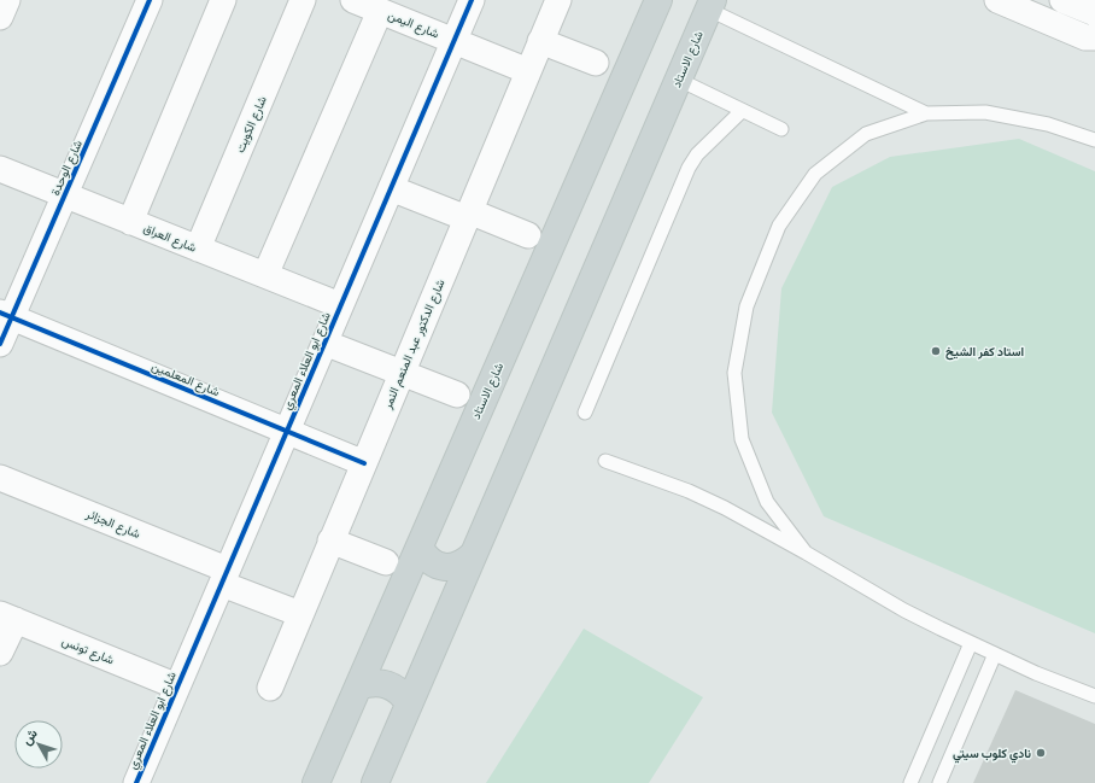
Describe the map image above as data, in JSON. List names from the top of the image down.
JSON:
{
  "streets": {
    "main road": ["شارع الاستاد"],
    "street": [
      "شارع اليمن",
      "شارع الكويت",
      "شارع الوحدة",
      "شارع العراق",
      "شارع الدكتور عبد المنعم النمر",
      "شارع ابو العلاء المعري",
      "شارع المعلمين",
      "شارع الجزائر",
      "شارع تونس"
    ]
  },
  "crossings": [
    ["شارع اليمن", "شارع الدكتور عبد المنعم النمر"],
    ["شارع اليمن", "شارع ابو العلاء المعري"],
    ["شارع الكويت", "شارع العراق"],
    ["شارع الوحدة", "شارع العراق"],
    ["شارع الوحدة", "شارع المعلمين"],
    ["شارع العراق", "شارع ابو العلاء المعري"],
    ["شارع الدكتور عبد المنعم النمر", "شارع المعلمين"],
    ["شارع الدكتور عبد المنعم النمر", "شارع الجزائر"],
    ["شارع ابو العلاء المعري", "شارع المعلمين"],
    ["شارع ابو العلاء المعري", "شارع الجزائر"],
    ["شارع ابو العلاء المعري", "شارع تونس"]
  ],
  "places": ["استاد كفر الشيخ", "نادي كلوب سيتي"],
  "north": "top left"
}
